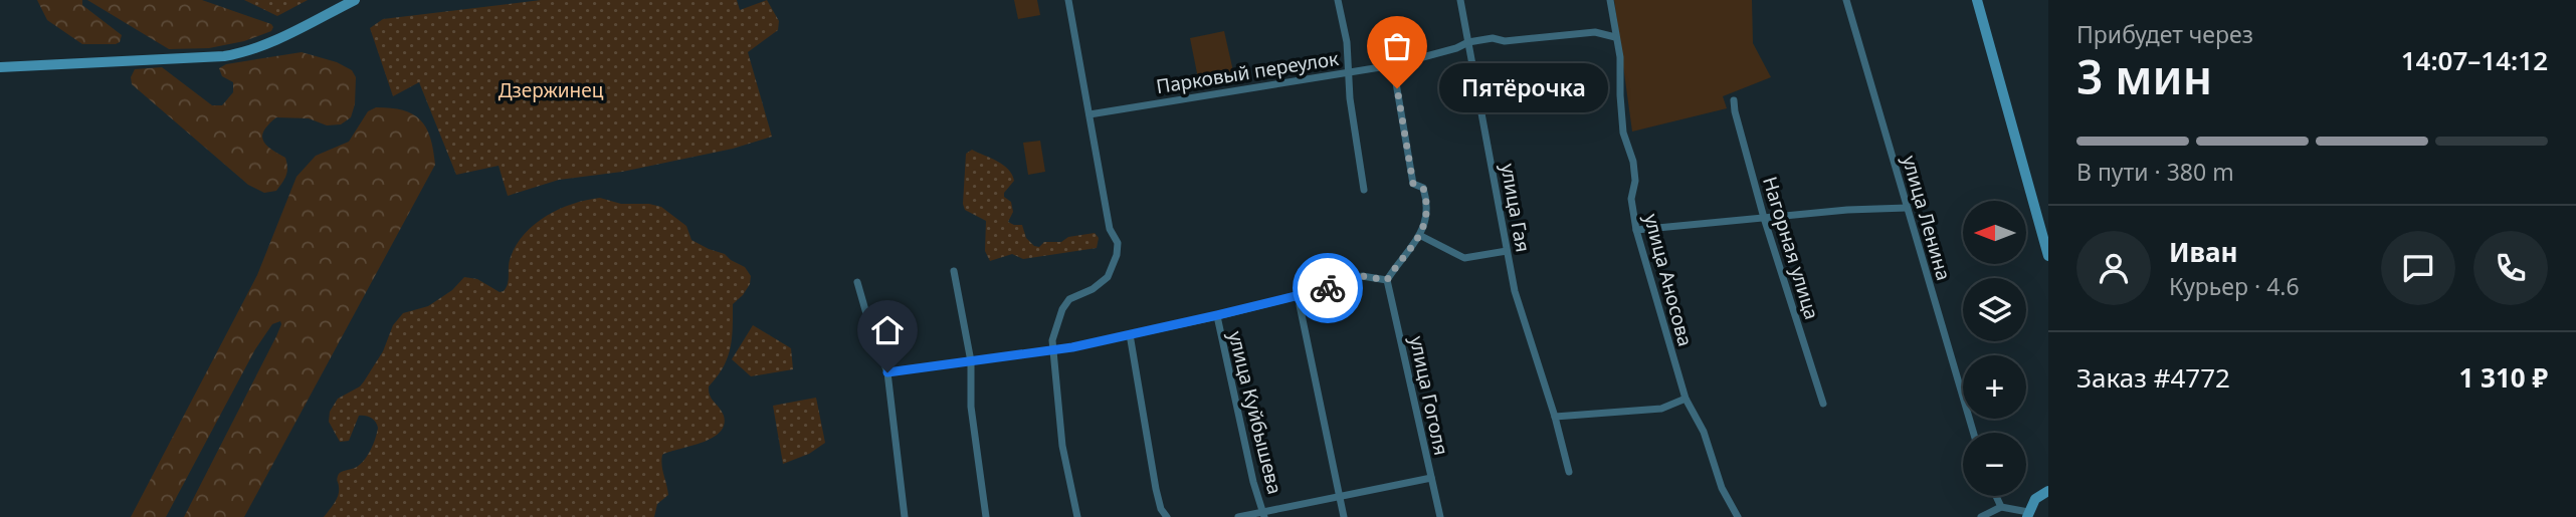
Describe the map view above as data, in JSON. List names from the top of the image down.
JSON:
{
  "streets": {
    "street": [
      "Парковый переулок",
      "улица Гая",
      "улица Ленина",
      "Нагорная улица",
      "улица Аносова",
      "улица Гоголя",
      "улица Куйбышева"
    ]
  },
  "crossings": [
    ["Парковый переулок", "улица Гая"],
    ["Парковый переулок", "улица Аносова"]
  ],
  "parks": ["Дзержинец"],
  "places": ["Пятёрочка"],
  "north": "left",
  "page": {
    "heading": ["3 мин", "Прибудет через", "14:07–14:12"],
    "panel": [
      "Иван",
      "Курьер · 4.6",
      "Заказ #4772",
      "1 310 ₽"
    ],
    "bubble": "Пятёрочка",
    "bar": "В пути · 380 m",
    "map_buttons": ["+", "−"]
  }
}
